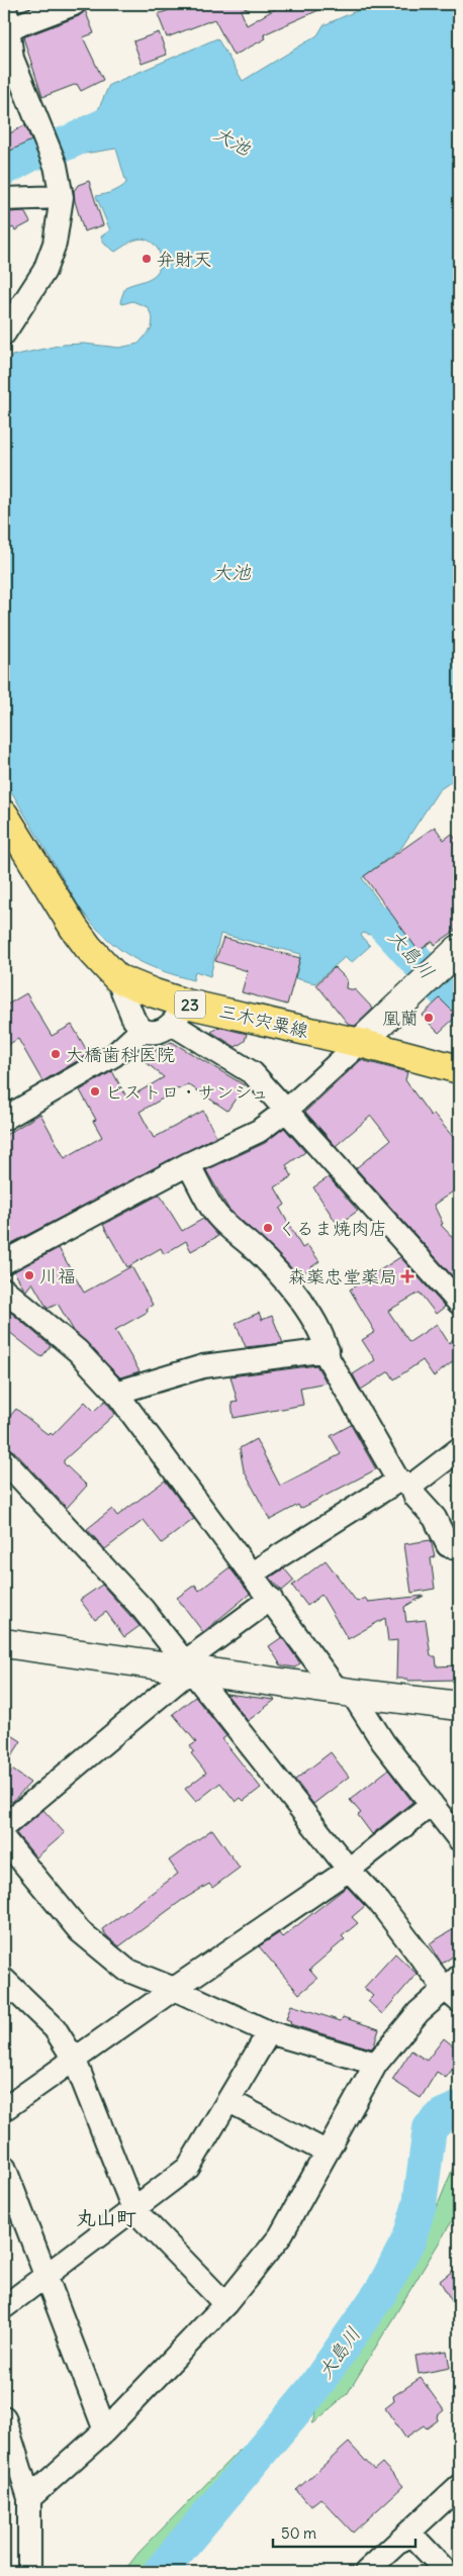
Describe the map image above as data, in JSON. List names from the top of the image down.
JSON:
{
  "streets": {
    "main road": ["23", "三木宍粟線"]
  },
  "districts": ["丸山町"],
  "water": ["大池", "大島川"],
  "places": {
    "other": [
      "弁財天",
      "凰蘭",
      "大橋歯科医院",
      "ビストロ・サンシュ",
      "くるま焼肉店",
      "川福"
    ],
    "health": ["森薬忠堂薬局"]
  },
  "scale_bar": "50 m"
}
